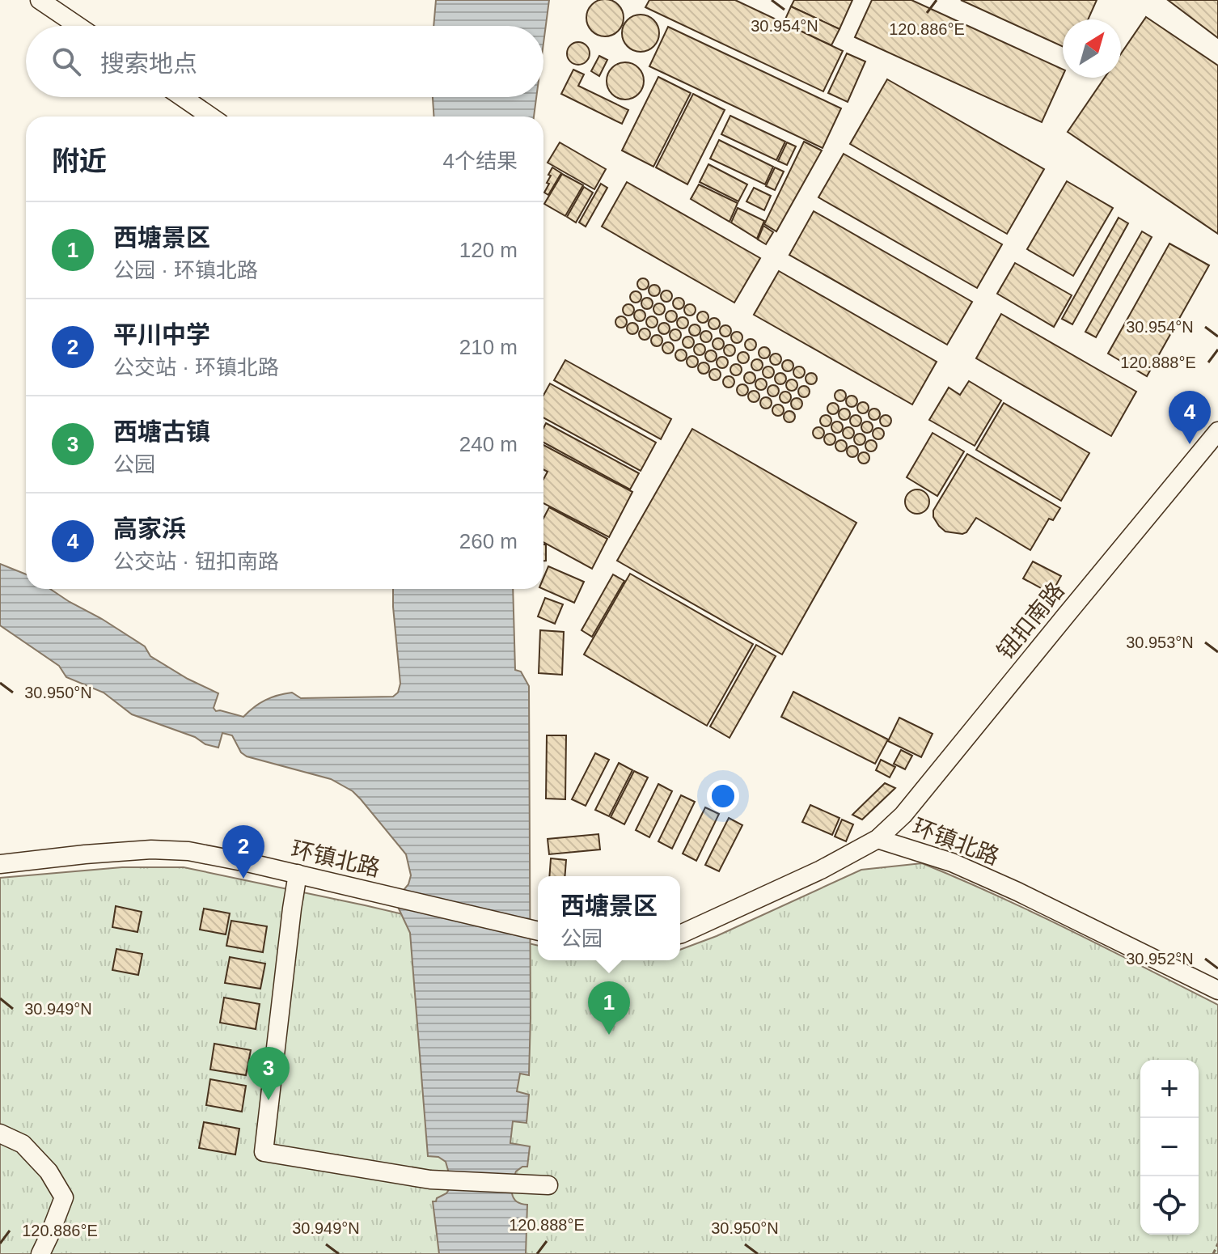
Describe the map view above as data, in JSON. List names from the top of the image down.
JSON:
{
  "streets": {
    "street": ["钮扣南路", "环镇北路"]
  },
  "crossings": [
    ["钮扣南路", "环镇北路"]
  ],
  "north": "top right",
  "page": {
    "search": "搜索地点",
    "heading": ["附近", "4个结果"],
    "list": [
      {
        "mark": "1",
        "name": "西塘景区",
        "note": "公园 · 环镇北路",
        "value": "120 m"
      },
      {
        "mark": "2",
        "name": "平川中学",
        "note": "公交站 · 环镇北路",
        "value": "210 m"
      },
      {
        "mark": "3",
        "name": "西塘古镇",
        "note": "公园",
        "value": "240 m"
      },
      {
        "mark": "4",
        "name": "高家浜",
        "note": "公交站 · 钮扣南路",
        "value": "260 m"
      }
    ],
    "pins": [
      "4",
      "2",
      "1",
      "3"
    ],
    "popup": ["西塘景区", "公园"],
    "map_buttons": ["+", "−"]
  },
  "coordinates": [
    "30.954°N",
    "120.886°E",
    "120.888°E",
    "30.953°N",
    "30.950°N",
    "30.952°N",
    "30.949°N"
  ]
}
